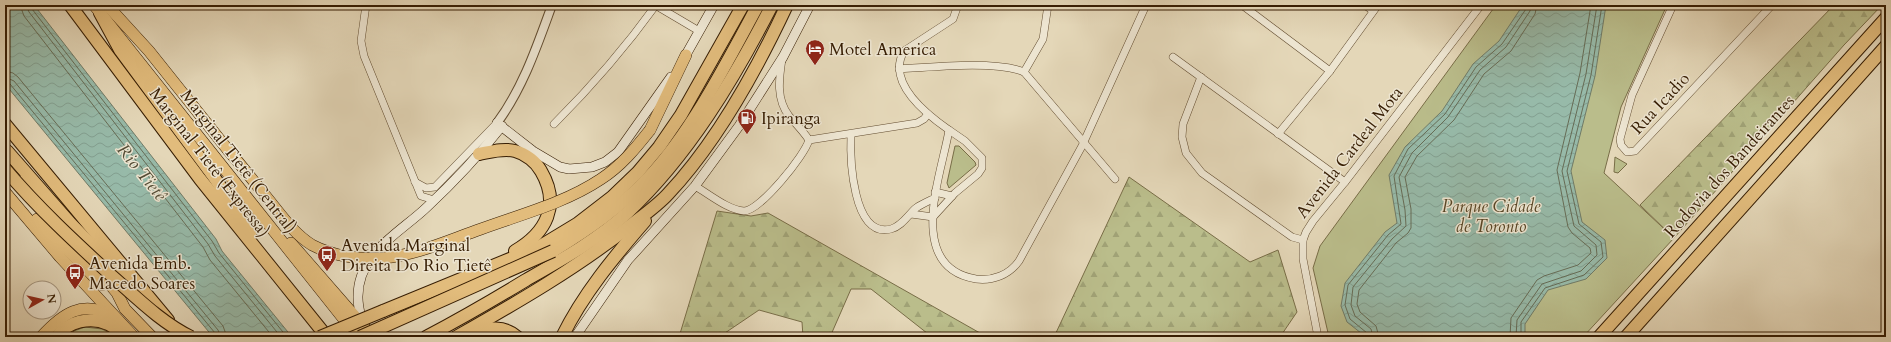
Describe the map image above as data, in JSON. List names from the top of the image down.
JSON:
{
  "streets": {
    "highway": ["Marginal Tietê (Central)", "Marginal Tietê (Expressa)", "Rodovia dos Bandeirantes"],
    "street": ["Rua Icadio", "Avenida Cardeal Mota"]
  },
  "water": ["Rio Tietê"],
  "parks": ["Parque Cidade de Toronto"],
  "places": {
    "hotel": ["Motel America"],
    "fuel station": ["Ipiranga"],
    "bus stop": ["Avenida Marginal Direita Do Rio Tietê", "Avenida Emb. Macedo Soares"]
  },
  "north": "right"
}
